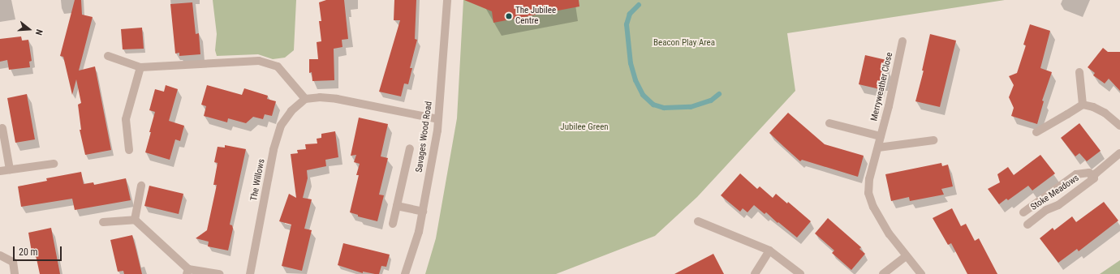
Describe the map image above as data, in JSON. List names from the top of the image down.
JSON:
{
  "streets": {
    "street": [
      "Merryweather Close",
      "Savages Wood Road",
      "The Willows",
      "Stoke Meadows"
    ]
  },
  "parks": ["Beacon Play Area", "Jubilee Green"],
  "places": ["The Jubilee Centre"],
  "scale_bar": "20 m",
  "north": "right"
}
